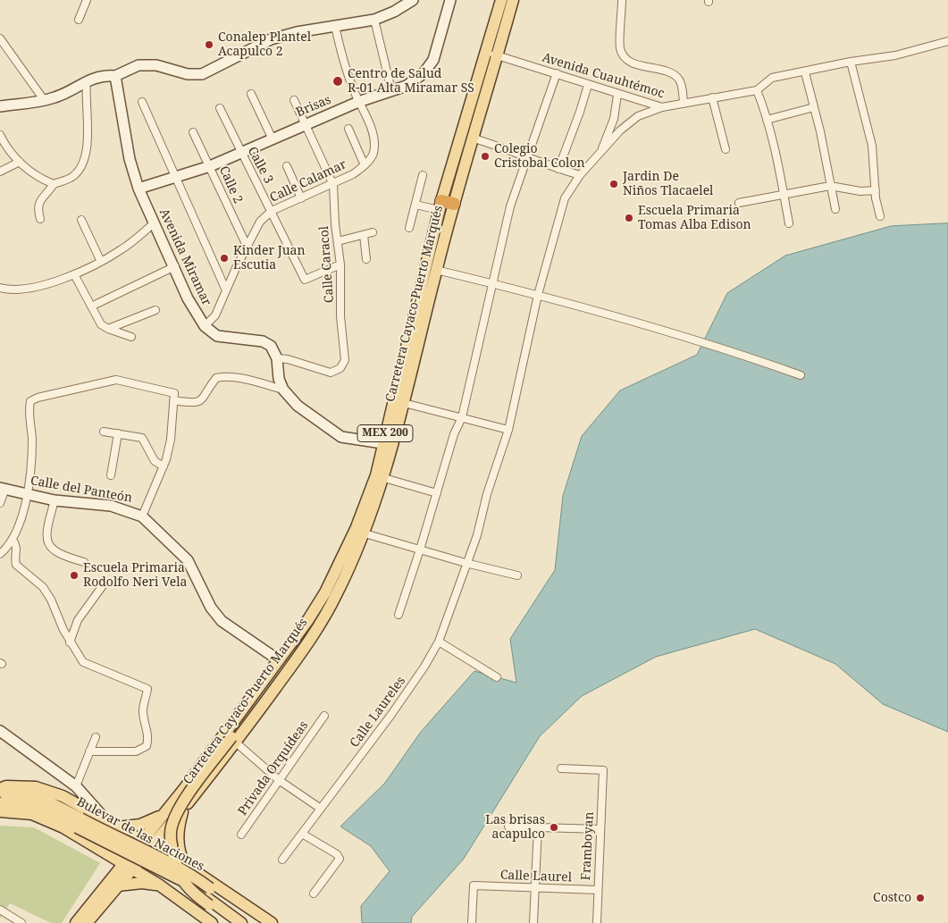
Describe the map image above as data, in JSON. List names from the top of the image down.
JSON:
{
  "streets": {
    "main road": ["Carretera Cayaco-Puerto Marqués", "MEX 200", "Bulevar de las Naciones"],
    "street": [
      "Avenida Cuauhtémoc",
      "Brisas",
      "Calle 3",
      "Calle Calamar",
      "Calle 2",
      "Avenida Miramar",
      "Calle Caracol",
      "Calle del Panteón",
      "Calle Laureles",
      "Privada Orquídeas",
      "Framboyan",
      "Calle Laurel"
    ]
  },
  "crossings": [
    ["Avenida Cuauhtémoc", "Carretera Cayaco-Puerto Marqués"],
    ["Avenida Cuauhtémoc", "Calle Laureles"],
    ["Brisas", "Calle 3"],
    ["Brisas", "Calle Calamar"],
    ["Brisas", "Calle 2"],
    ["Brisas", "Avenida Miramar"],
    ["Brisas", "Calle Caracol"],
    ["Calle 3", "Calle Calamar"],
    ["Calle 3", "Calle Caracol"],
    ["Calle Calamar", "Calle 2"],
    ["Calle Calamar", "Avenida Miramar"],
    ["Calle Calamar", "Calle Caracol"],
    ["Avenida Miramar", "Calle Caracol"],
    ["Carretera Cayaco-Puerto Marqués", "Calle del Panteón"],
    ["Framboyan", "Calle Laurel"]
  ],
  "places": [
    "Conalep Plantel Acapulco 2",
    "Centro de Salud R-01 Alta Miramar SS",
    "Colegio Cristobal Colon",
    "Jardin De Niños Tlacaelel",
    "Escuela Primaria Tomas Alba Edison",
    "Kinder Juan Escutia",
    "Escuela Primaria Rodolfo Neri Vela",
    "Las brisas acapulco",
    "Costco"
  ]
}
